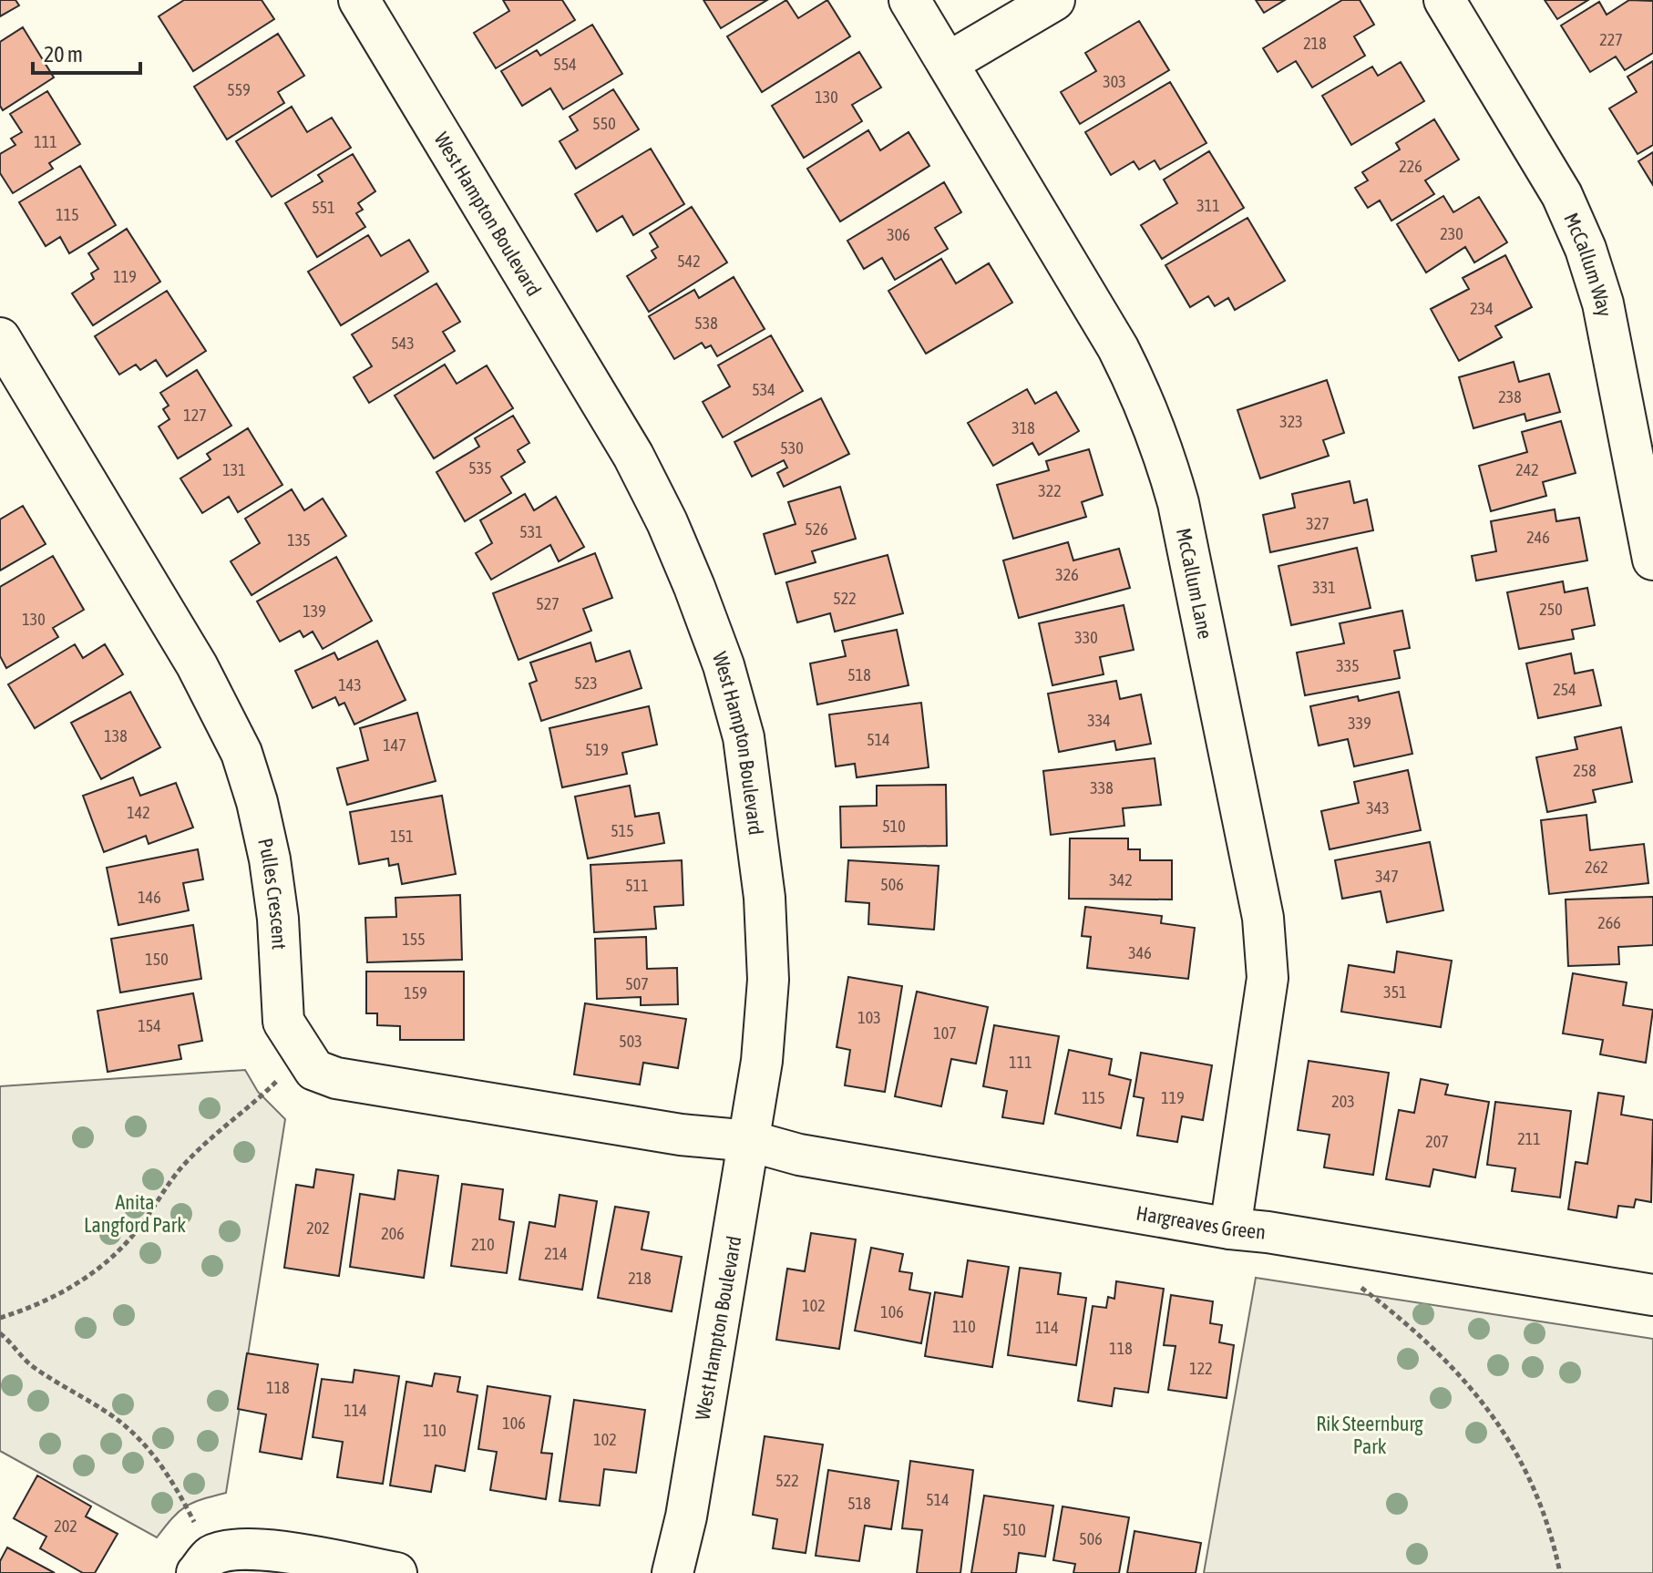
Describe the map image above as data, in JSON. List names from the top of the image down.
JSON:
{
  "streets": {
    "street": [
      "West Hampton Boulevard",
      "McCallum Way",
      "McCallum Lane",
      "Pulles Crescent",
      "Hargreaves Green"
    ]
  },
  "crossings": [
    ["West Hampton Boulevard", "Pulles Crescent"],
    ["West Hampton Boulevard", "Hargreaves Green"],
    ["McCallum Lane", "Hargreaves Green"],
    ["Pulles Crescent", "Hargreaves Green"]
  ],
  "parks": ["Anita Langford Park", "Rik Steernburg Park"],
  "house_numbers": [
    "227",
    "218",
    "554",
    "303",
    "559",
    "130",
    "550",
    "111",
    "226",
    "311",
    "551",
    "115",
    "230",
    "306",
    "542",
    "119",
    "234",
    "538",
    "543",
    "534",
    "238",
    "127",
    "323",
    "318",
    "530",
    "535",
    "131",
    "242",
    "322",
    "327",
    "526",
    "531",
    "246",
    "135",
    "326",
    "331",
    "522",
    "527",
    "250",
    "139",
    "130",
    "330",
    "335",
    "518",
    "523",
    "143",
    "254",
    "334",
    "339",
    "138",
    "514",
    "147",
    "519",
    "258",
    "338",
    "343",
    "142",
    "510",
    "515",
    "151",
    "262",
    "347",
    "342",
    "506",
    "511",
    "146",
    "266",
    "155",
    "346",
    "150",
    "507",
    "351",
    "159",
    "103",
    "154",
    "107",
    "503",
    "111",
    "115",
    "119",
    "203",
    "211",
    "207",
    "202",
    "206",
    "210",
    "214",
    "218",
    "102",
    "106",
    "110",
    "114",
    "118",
    "122",
    "118",
    "114",
    "106",
    "110",
    "102",
    "522",
    "514",
    "518",
    "202",
    "510",
    "506"
  ],
  "scale_bar": "20 m"
}
